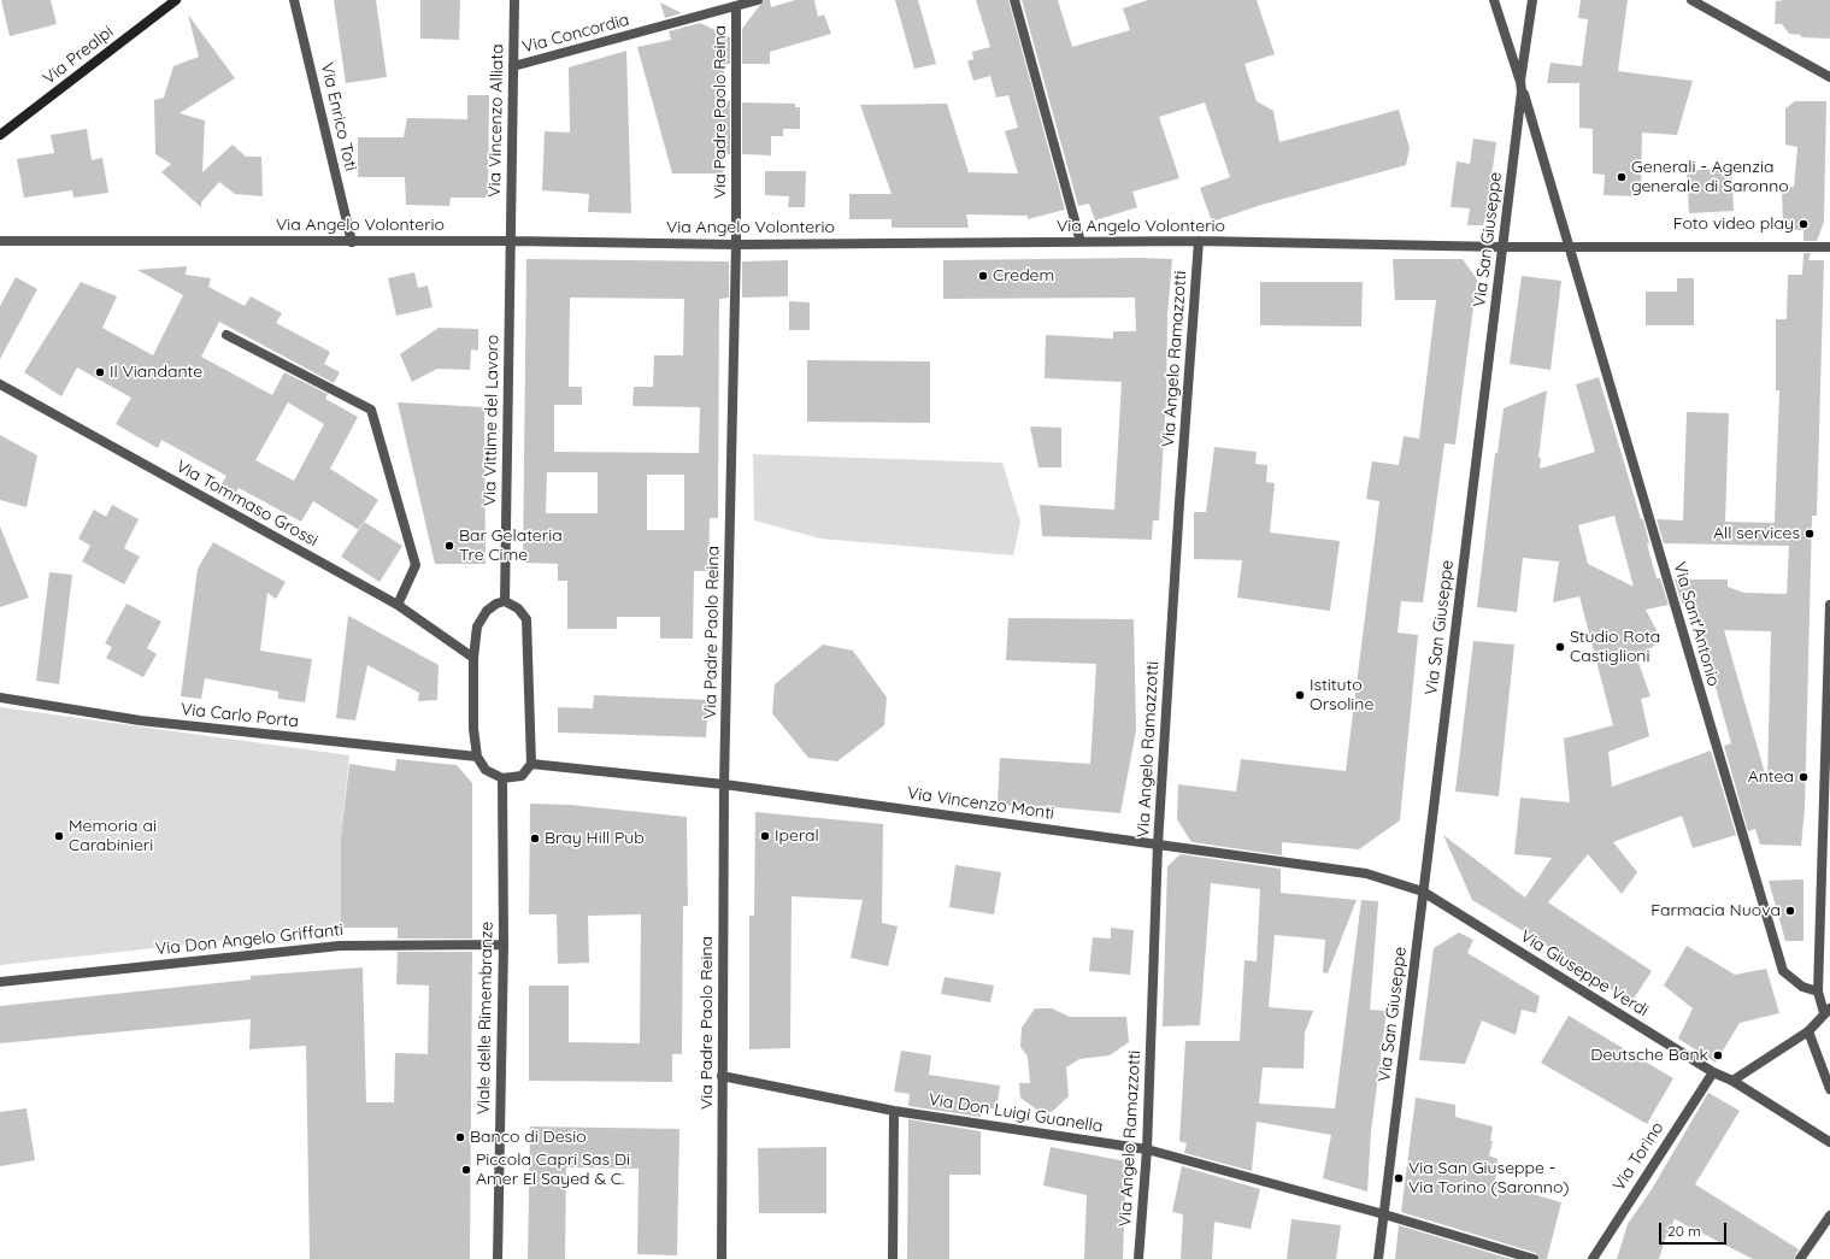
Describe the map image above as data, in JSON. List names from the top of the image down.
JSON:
{
  "streets": {
    "street": [
      "Via Concordia",
      "Via Prealpi",
      "Via Padre Paolo Reina",
      "Via Enrico Toti",
      "Via Vincenzo Alliata",
      "Via Angelo Volonterio",
      "Via San Giuseppe",
      "Via Angelo Ramazzotti",
      "Via Vittime del Lavoro",
      "Via Tommaso Grossi",
      "Via Sant'Antonio",
      "Via Carlo Porta",
      "Via Vincenzo Monti",
      "Via Don Angelo Griffanti",
      "Via Giuseppe Verdi",
      "Viale delle Rimembranze",
      "Via Don Luigi Guanella",
      "Via Torino"
    ]
  },
  "crossings": [
    ["Via Concordia", "Via Padre Paolo Reina"],
    ["Via Concordia", "Via Vincenzo Alliata"],
    ["Via Padre Paolo Reina", "Via Angelo Volonterio"],
    ["Via Padre Paolo Reina", "Via Vincenzo Monti"],
    ["Via Padre Paolo Reina", "Via Don Luigi Guanella"],
    ["Via Enrico Toti", "Via Angelo Volonterio"],
    ["Via Vincenzo Alliata", "Via Angelo Volonterio"],
    ["Via Vincenzo Alliata", "Via Vittime del Lavoro"],
    ["Via Angelo Volonterio", "Via San Giuseppe"],
    ["Via Angelo Volonterio", "Via Angelo Ramazzotti"],
    ["Via Angelo Volonterio", "Via Vittime del Lavoro"],
    ["Via Angelo Volonterio", "Via Sant'Antonio"],
    ["Via San Giuseppe", "Via Sant'Antonio"],
    ["Via San Giuseppe", "Via Vincenzo Monti"],
    ["Via San Giuseppe", "Via Giuseppe Verdi"],
    ["Via San Giuseppe", "Via Don Luigi Guanella"],
    ["Via Angelo Ramazzotti", "Via Vincenzo Monti"],
    ["Via Angelo Ramazzotti", "Via Don Luigi Guanella"],
    ["Via Vincenzo Monti", "Via Giuseppe Verdi"],
    ["Via Don Angelo Griffanti", "Viale delle Rimembranze"],
    ["Via Giuseppe Verdi", "Via Torino"]
  ],
  "places": [
    "Generali - Agenzia generale di Saronno",
    "Foto video play",
    "Credem",
    "Il Viandante",
    "All services",
    "Bar Gelateria Tre Cime",
    "Studio Rota Castiglioni",
    "Istituto Orsoline",
    "Antea",
    "Memoria ai Carabinieri",
    "Iperal",
    "Bray Hill Pub",
    "Farmacia Nuova",
    "Deutsche Bank",
    "Banco di Desio",
    "Piccola Capri Sas Di Amer El Sayed & C.",
    "Via San Giuseppe - Via Torino (Saronno)"
  ],
  "scale_bar": "20 m"
}
